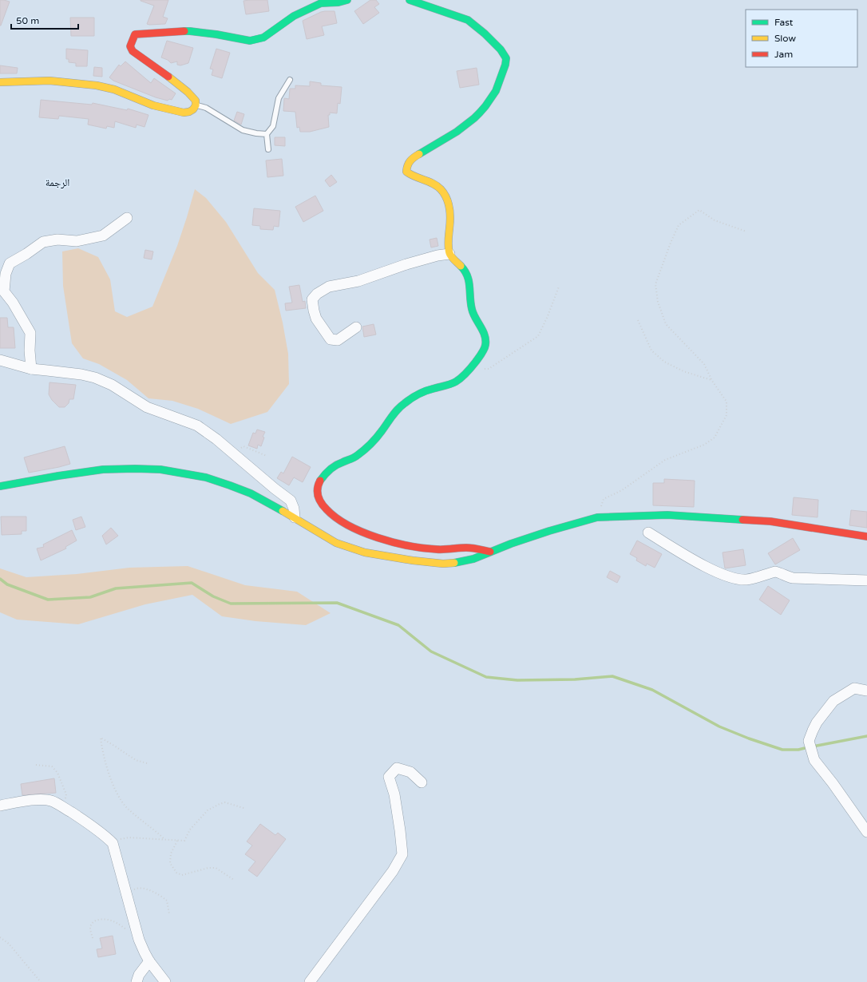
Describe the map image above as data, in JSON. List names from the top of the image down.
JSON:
{
  "districts": ["الرجمة"],
  "legend": ["Fast", "Slow", "Jam"],
  "scale_bar": "50 m"
}
